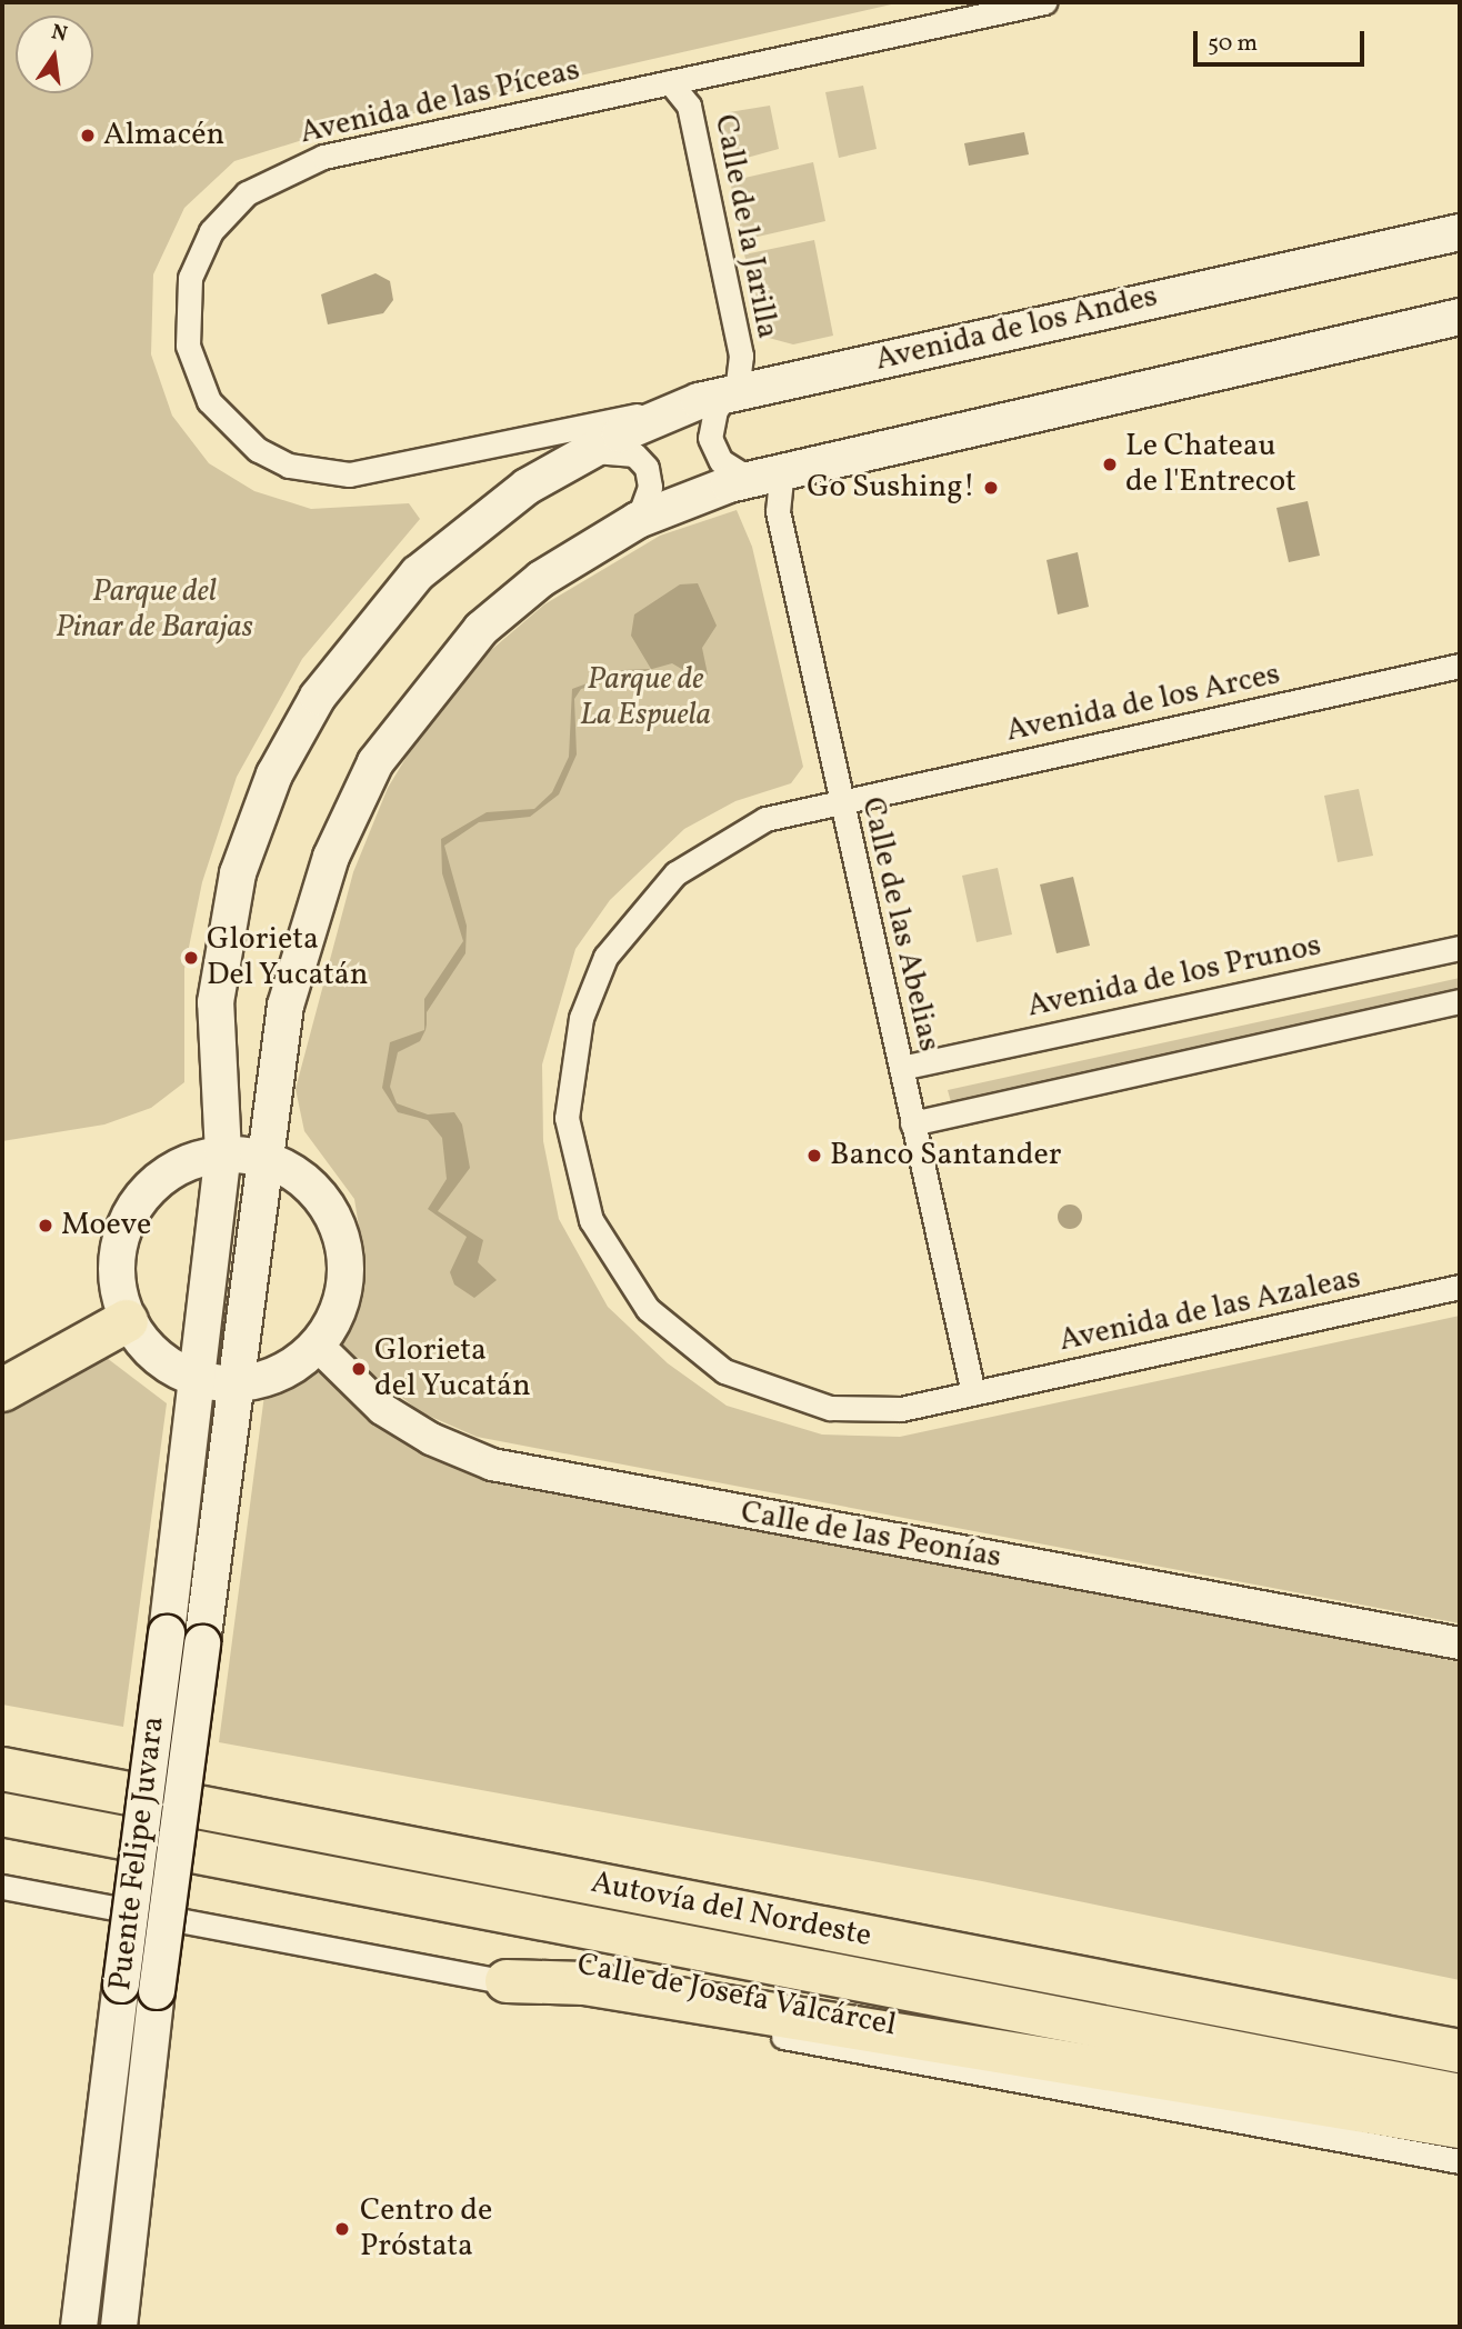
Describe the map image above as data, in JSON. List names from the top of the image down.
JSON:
{
  "streets": {
    "highway": ["Autovía del Nordeste"],
    "main road": ["Avenida de los Andes", "Puente Felipe Juvara"],
    "street": [
      "Avenida de las Píceas",
      "Calle de la Jarilla",
      "Avenida de los Arces",
      "Calle de las Abelias",
      "Avenida de los Prunos",
      "Avenida de las Azaleas",
      "Calle de las Peonías",
      "Calle de Josefa Valcárcel"
    ]
  },
  "crossings": [
    ["Avenida de las Píceas", "Calle de la Jarilla"],
    ["Avenida de las Píceas", "Avenida de los Andes"],
    ["Calle de la Jarilla", "Avenida de los Andes"],
    ["Avenida de los Arces", "Calle de las Abelias"],
    ["Avenida de los Arces", "Avenida de las Azaleas"],
    ["Calle de las Abelias", "Avenida de los Prunos"],
    ["Calle de las Abelias", "Avenida de las Azaleas"]
  ],
  "parks": ["Parque del Pinar de Barajas", "Parque de La Espuela"],
  "places": [
    "Almacén",
    "Le Chateau de l'Entrecot",
    "Go Sushing!",
    "Glorieta Del Yucatán",
    "Banco Santander",
    "Moeve",
    "Glorieta del Yucatán",
    "Centro de Próstata"
  ],
  "scale_bar": "50 m",
  "north": "top"
}
